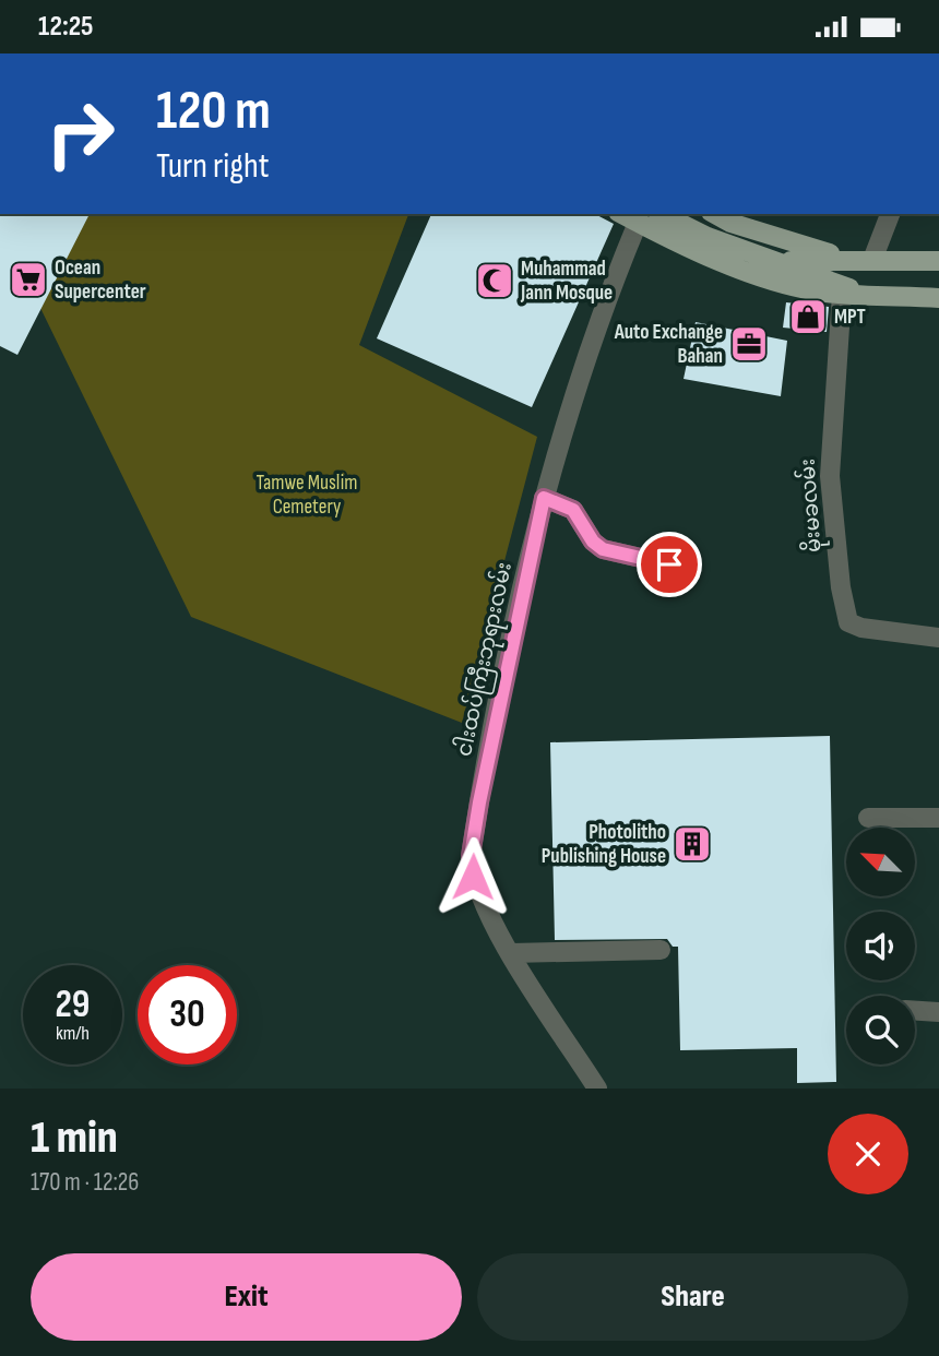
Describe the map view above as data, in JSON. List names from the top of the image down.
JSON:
{
  "streets": {
    "street": ["မိုးမခလမ်း", "ငါးထပ်ကြီးဘုရားလမ်း"]
  },
  "parks": ["Tamwe Muslim Cemetery"],
  "places": {
    "supermarket": ["Ocean Supercenter"],
    "mosque": ["Muhammad Jann Mosque"],
    "shop": ["MPT"],
    "office": ["Auto Exchange Bahan"],
    "building": ["Photolitho Publishing House"]
  },
  "north": "top left",
  "page": {
    "status": "12:25",
    "turn": ["120 m", "Turn right"],
    "speed": "29 km/h",
    "limit": "30",
    "heading": ["1 min", "170 m · 12:26"],
    "buttons": ["Exit", "Share"]
  }
}
